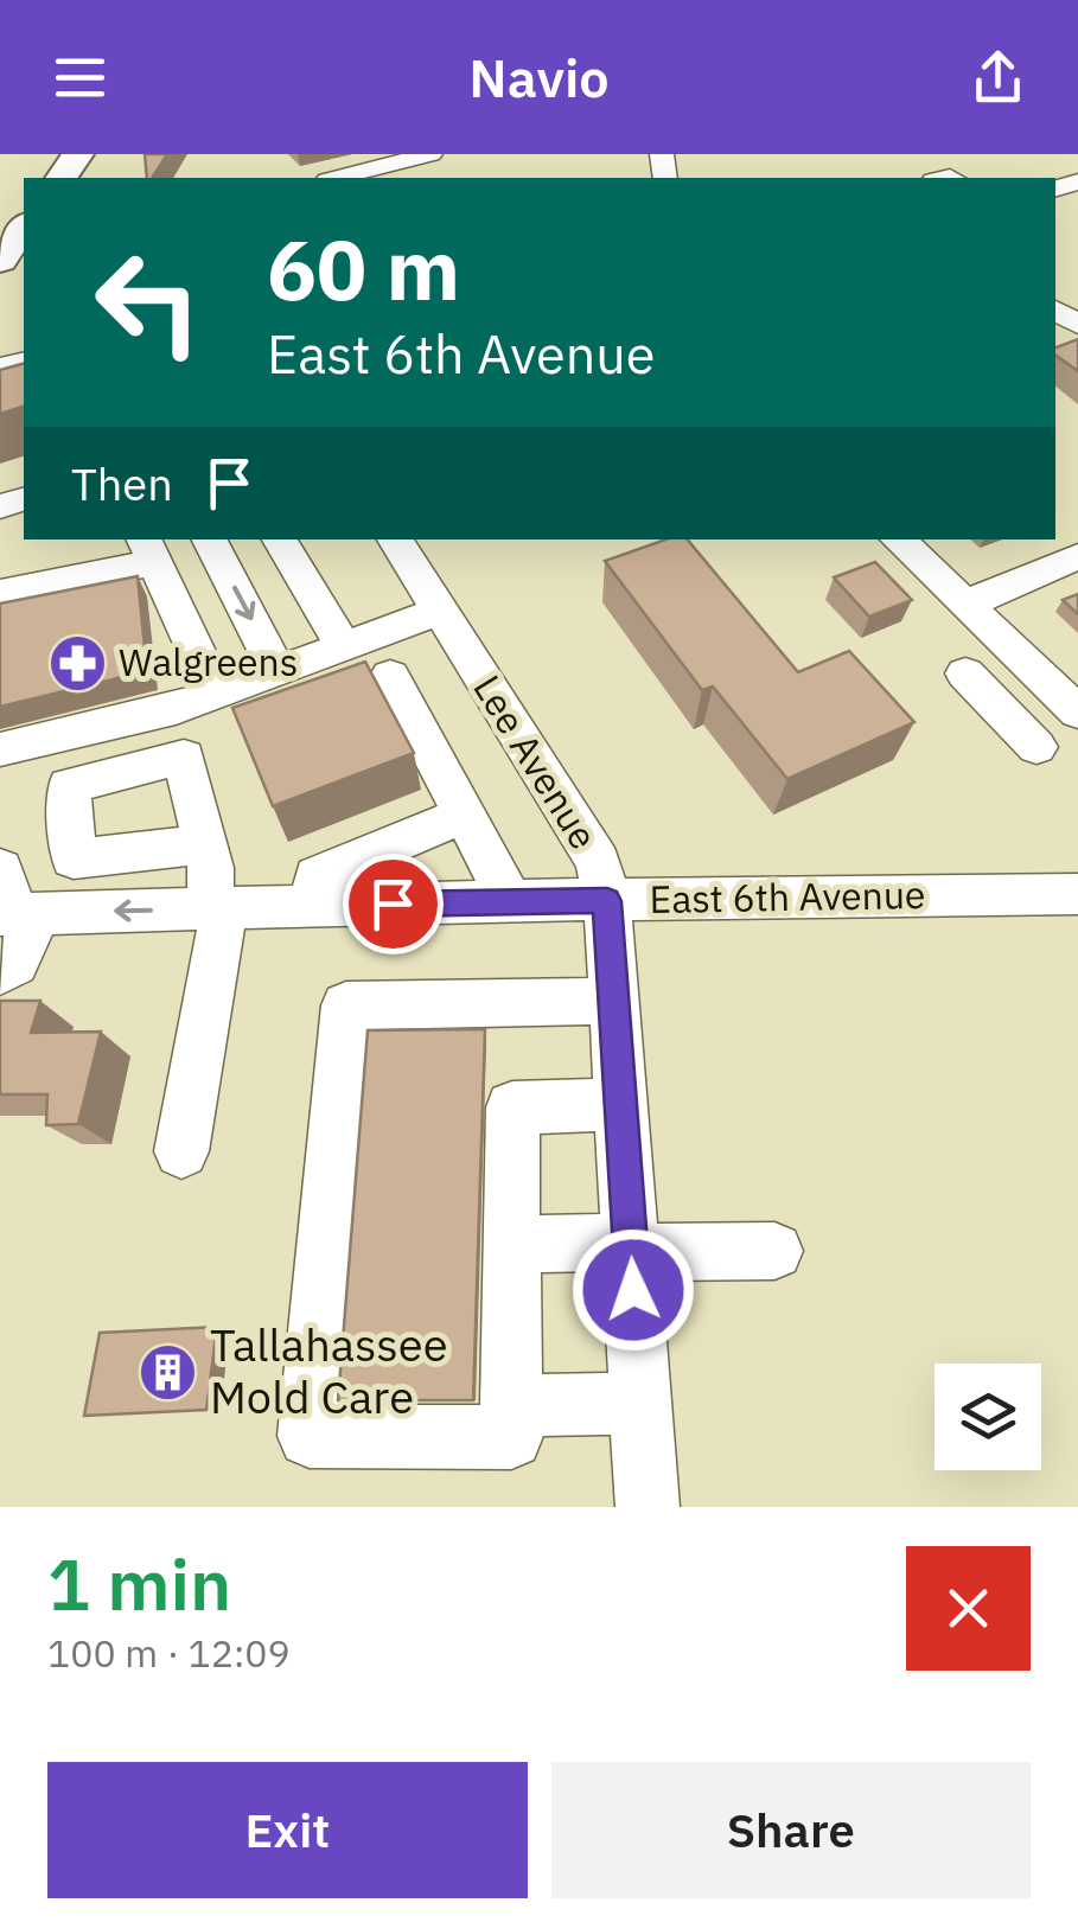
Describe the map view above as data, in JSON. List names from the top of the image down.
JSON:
{
  "streets": {
    "street": ["Lee Avenue", "East 6th Avenue"]
  },
  "crossings": [
    ["Lee Avenue", "East 6th Avenue"]
  ],
  "places": {
    "pharmacy": ["Walgreens"],
    "building": ["Tallahassee Mold Care"]
  },
  "page": {
    "header": "Navio",
    "turn": ["60 m", "East 6th Avenue"],
    "then": "Then",
    "heading": ["1 min", "100 m · 12:09"],
    "buttons": ["Exit", "Share"]
  }
}
